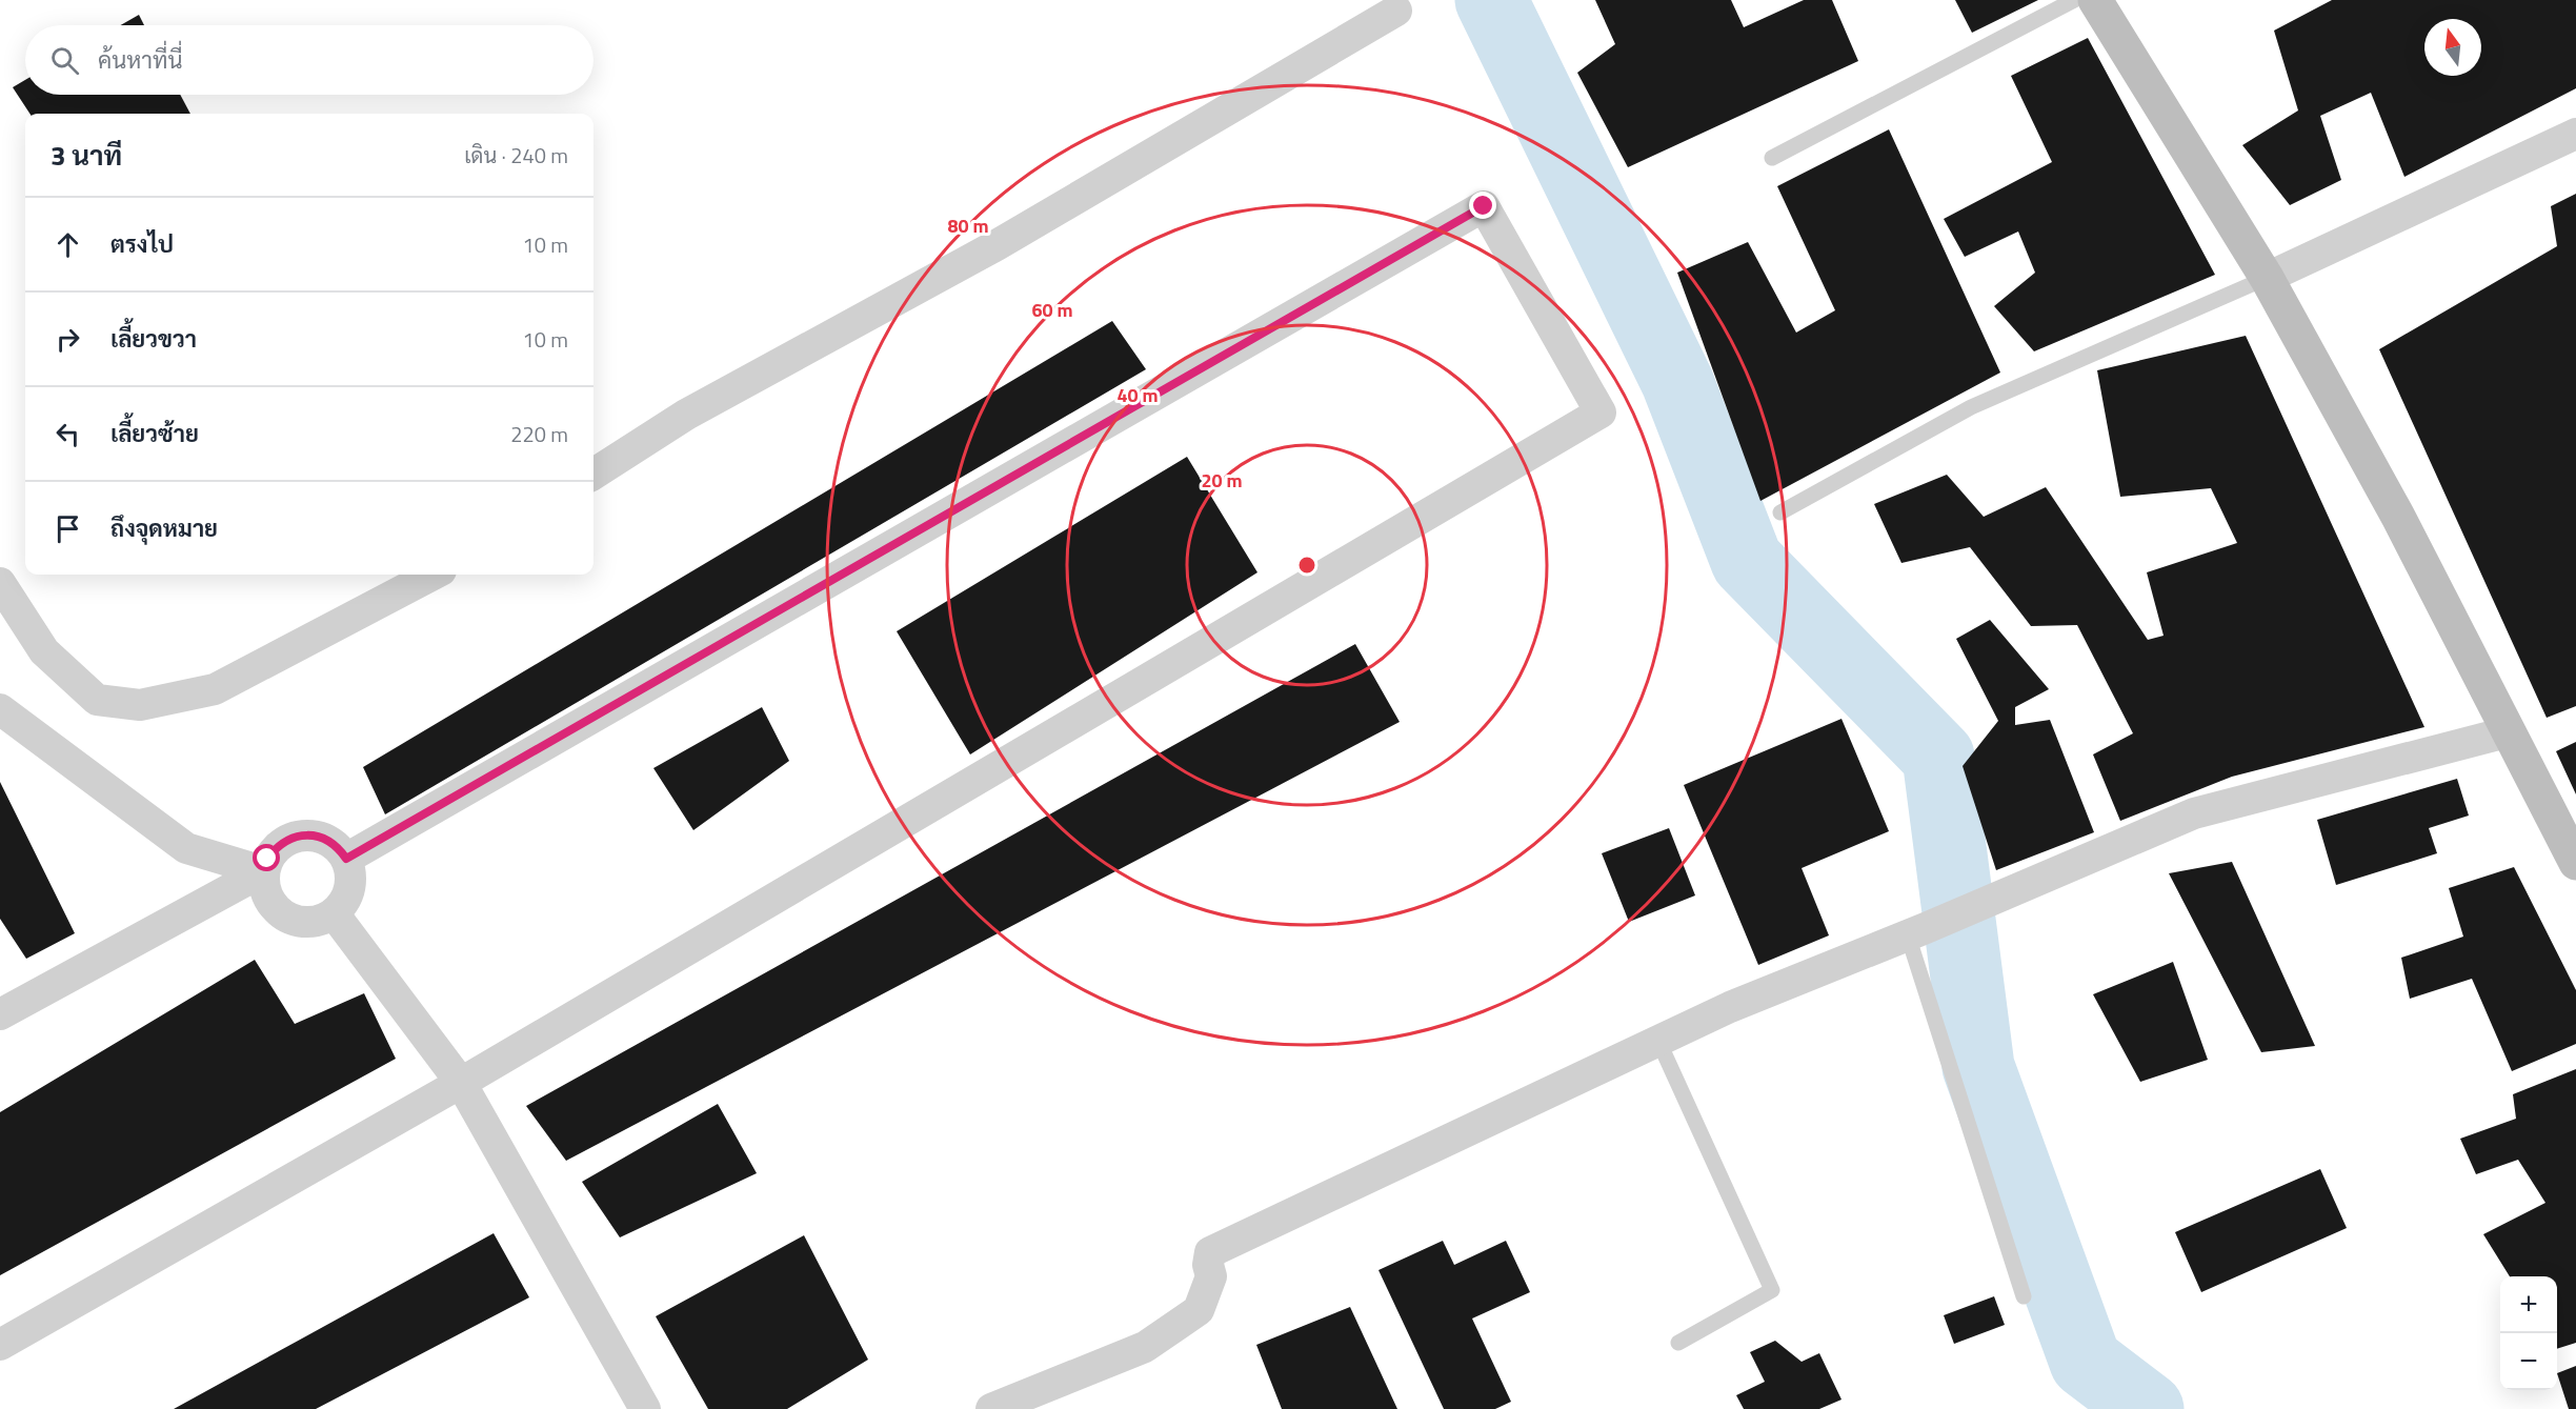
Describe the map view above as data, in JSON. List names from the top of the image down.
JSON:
{
  "north": "top",
  "page": {
    "search": "ค้นหาที่นี่",
    "heading": ["3 นาที", "เดิน · 240 m"],
    "list": [
      ["ตรงไป", "10 m"],
      ["เลี้ยวขวา", "10 m"],
      ["เลี้ยวซ้าย", "220 m"],
      "ถึงจุดหมาย"
    ],
    "map_buttons": ["+", "−"]
  },
  "rings": [
    "80 m",
    "60 m",
    "40 m",
    "20 m"
  ]
}
